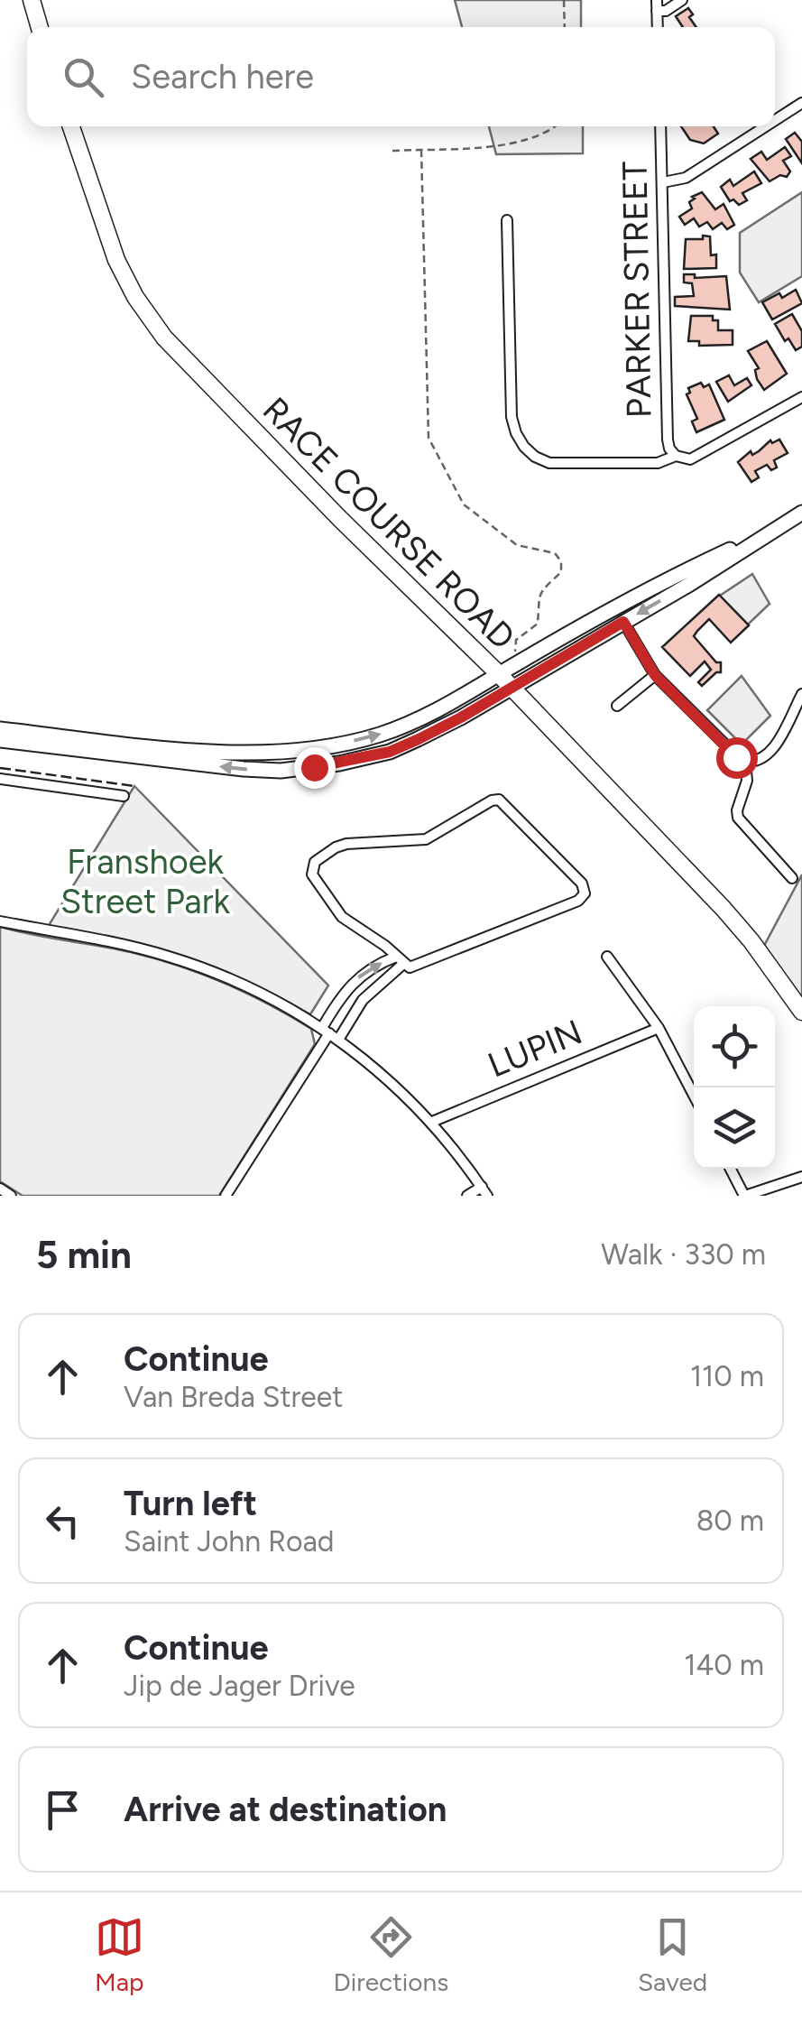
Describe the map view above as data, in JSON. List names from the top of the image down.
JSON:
{
  "streets": {
    "main road": ["RACE COURSE ROAD"],
    "street": ["PARKER STREET", "LUPIN"]
  },
  "parks": ["Franshoek Street Park"],
  "page": {
    "search": "Search here",
    "heading": ["5 min", "Walk · 330 m"],
    "list": [
      ["Continue", "Van Breda Street", "110 m"],
      ["Turn left", "Saint John Road", "80 m"],
      ["Continue", "Jip de Jager Drive", "140 m"],
      "Arrive at destination"
    ],
    "nav": ["Map", "Directions", "Saved"]
  }
}
